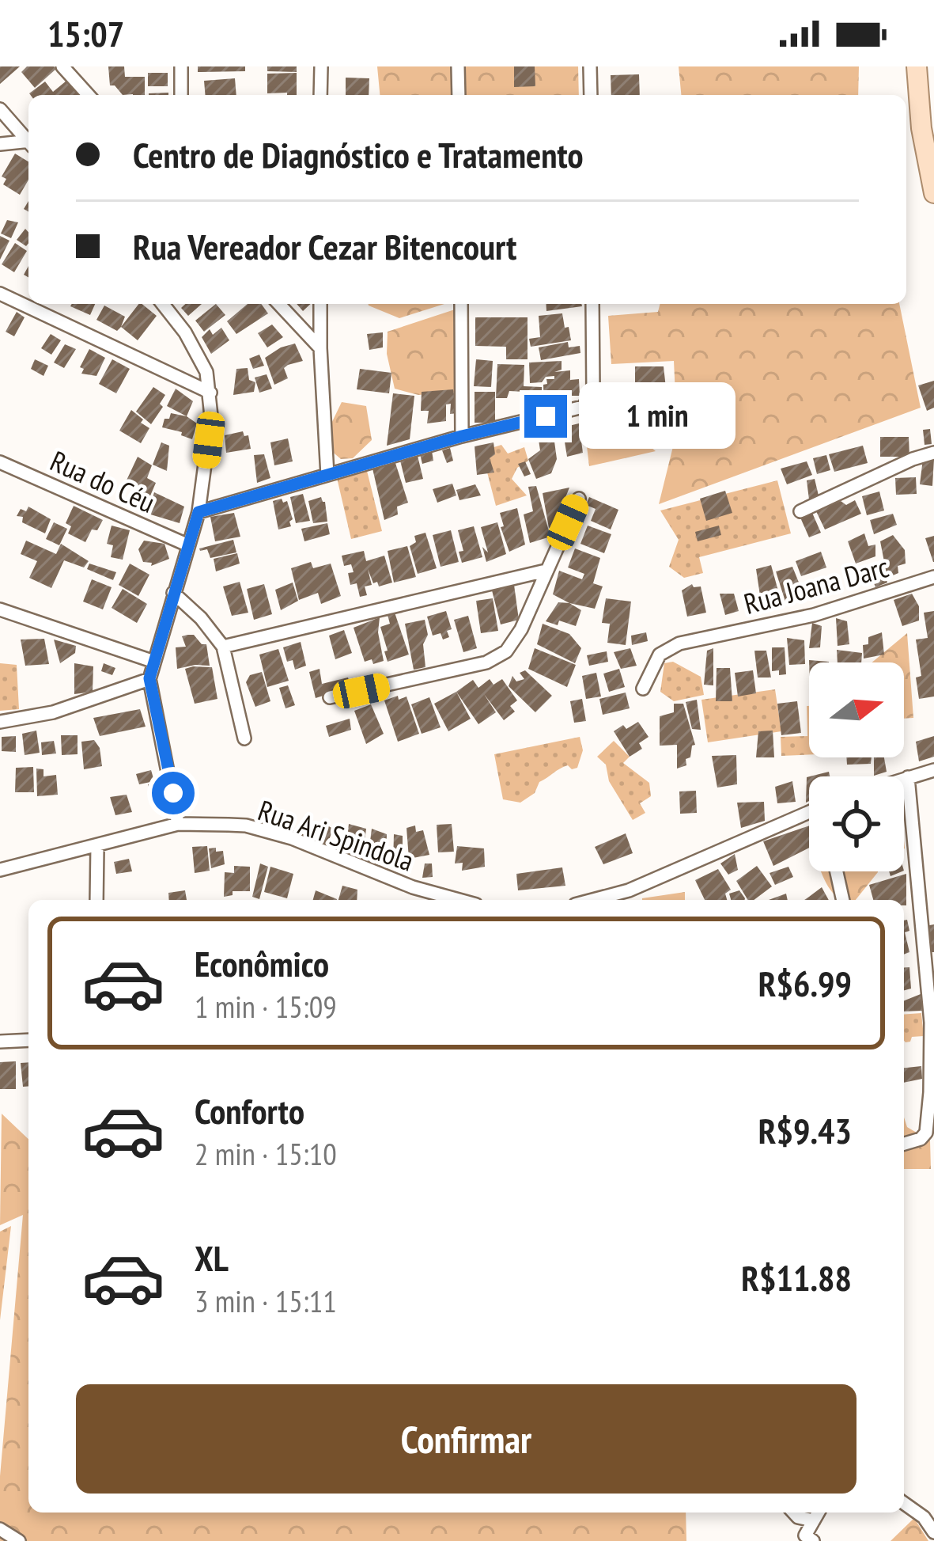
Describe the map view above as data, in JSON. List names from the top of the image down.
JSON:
{
  "streets": {
    "street": ["Rua do Céu", "Rua Joana Darc", "Rua Ari Spindola"]
  },
  "north": "right",
  "page": {
    "status": "15:07",
    "banner": ["Centro de Diagnóstico e Tratamento", "Rua Vereador Cezar Bitencourt"],
    "bubble": "1 min",
    "list": [
      {
        "name": "Econômico",
        "note": "1 min · 15:09",
        "value": "R$6.99"
      },
      {
        "name": "Conforto",
        "note": "2 min · 15:10",
        "value": "R$9.43"
      },
      {
        "name": "XL",
        "note": "3 min · 15:11",
        "value": "R$11.88"
      }
    ],
    "buttons": "Confirmar"
  }
}
